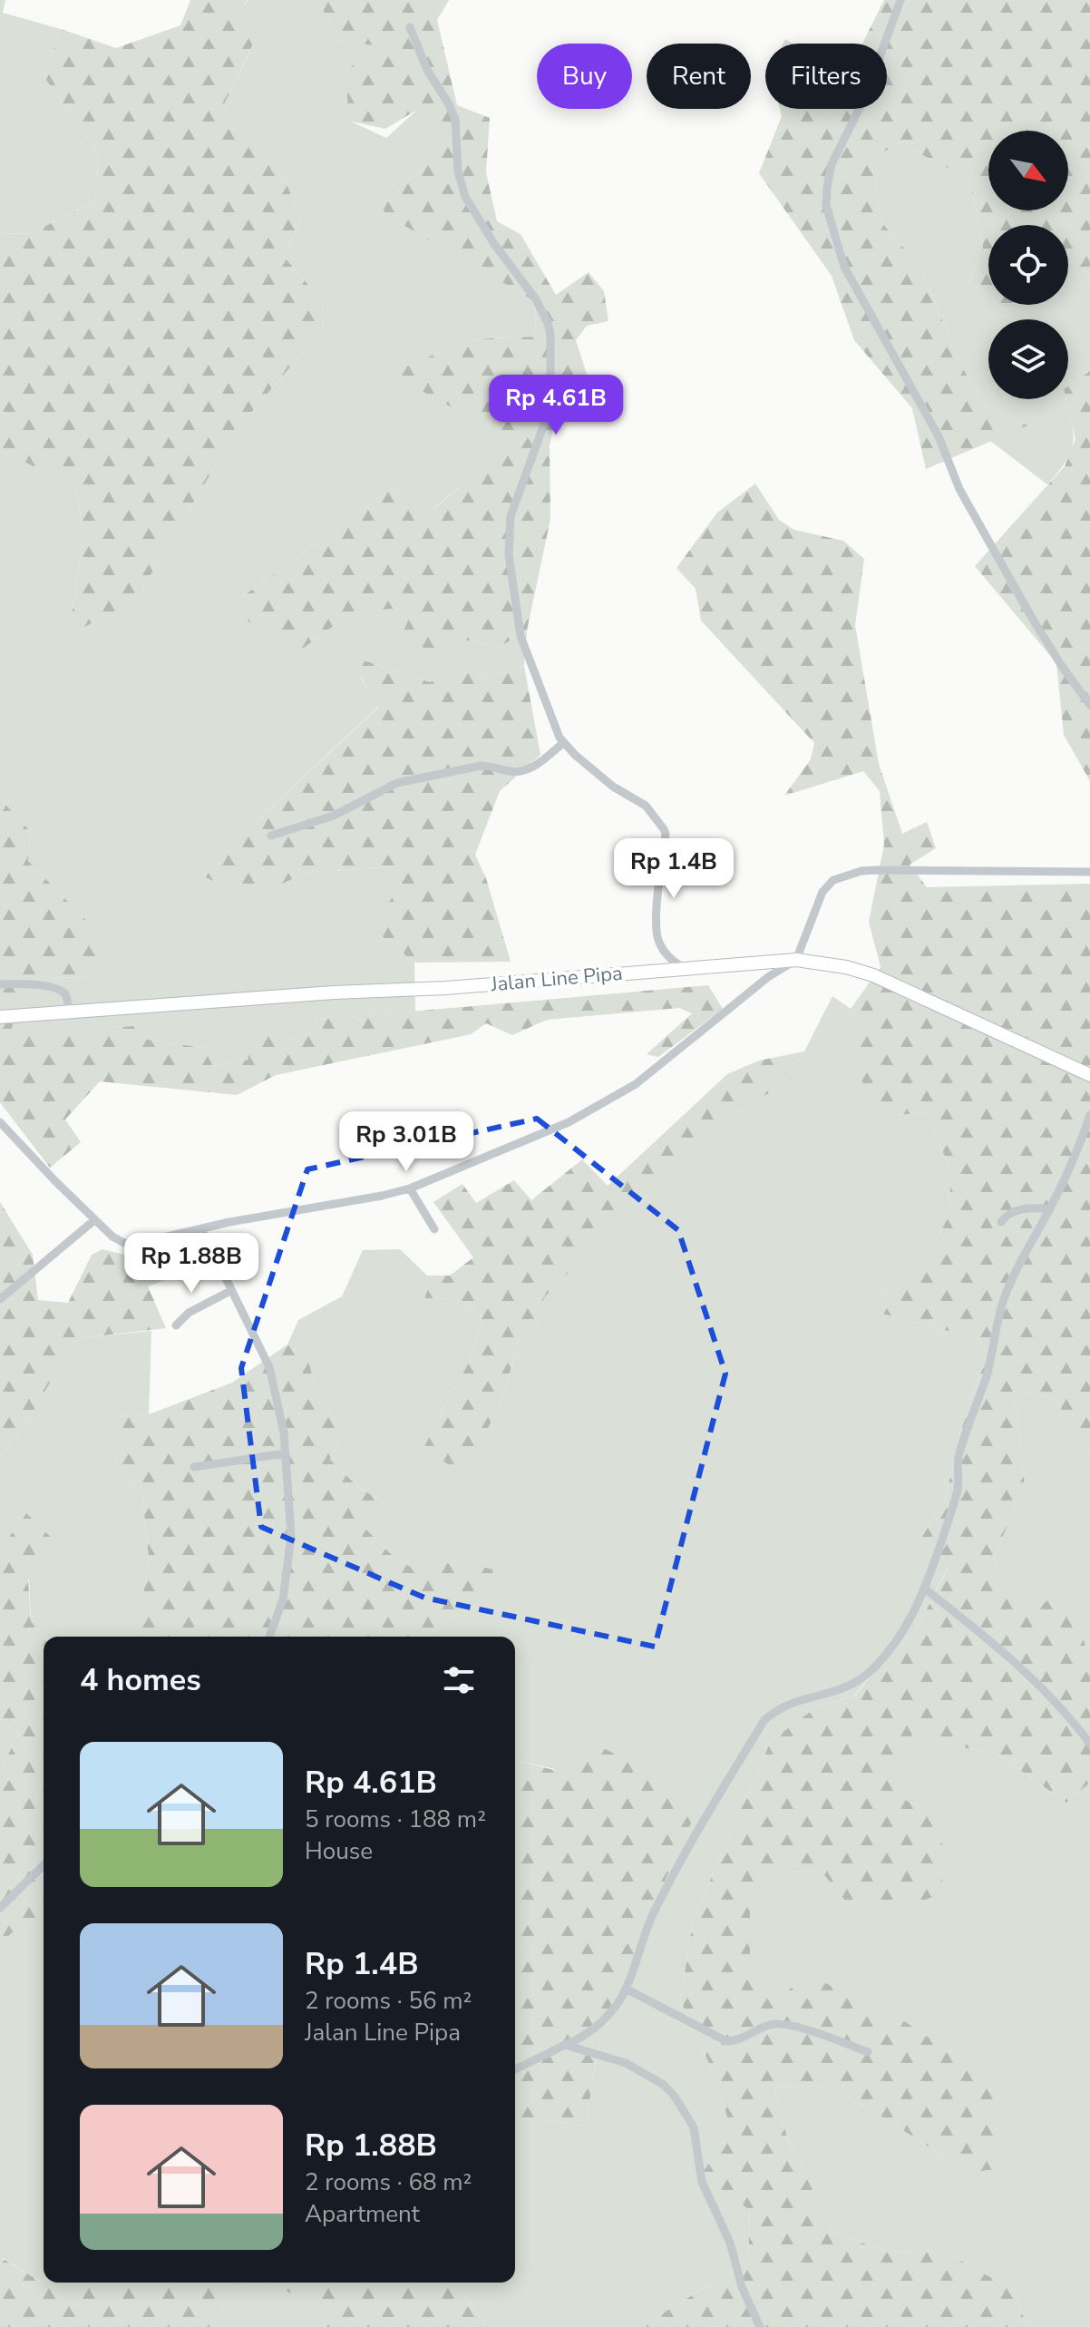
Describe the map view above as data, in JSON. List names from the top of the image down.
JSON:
{
  "streets": {
    "main road": ["Jalan Line Pipa"]
  },
  "north": "bottom right",
  "page": {
    "chip": ["Buy", "Rent", "Filters"],
    "price": [
      "Rp 4.61B",
      "Rp 1.4B",
      "Rp 3.01B",
      "Rp 1.88B"
    ],
    "heading": "4 homes",
    "list": [
      {
        "name": "Rp 4.61B",
        "note": "5 rooms · 188 m² · House"
      },
      {
        "name": "Rp 1.4B",
        "note": "2 rooms · 56 m² · Jalan Line Pipa"
      },
      {
        "name": "Rp 1.88B",
        "note": "2 rooms · 68 m² · Apartment"
      }
    ]
  }
}
